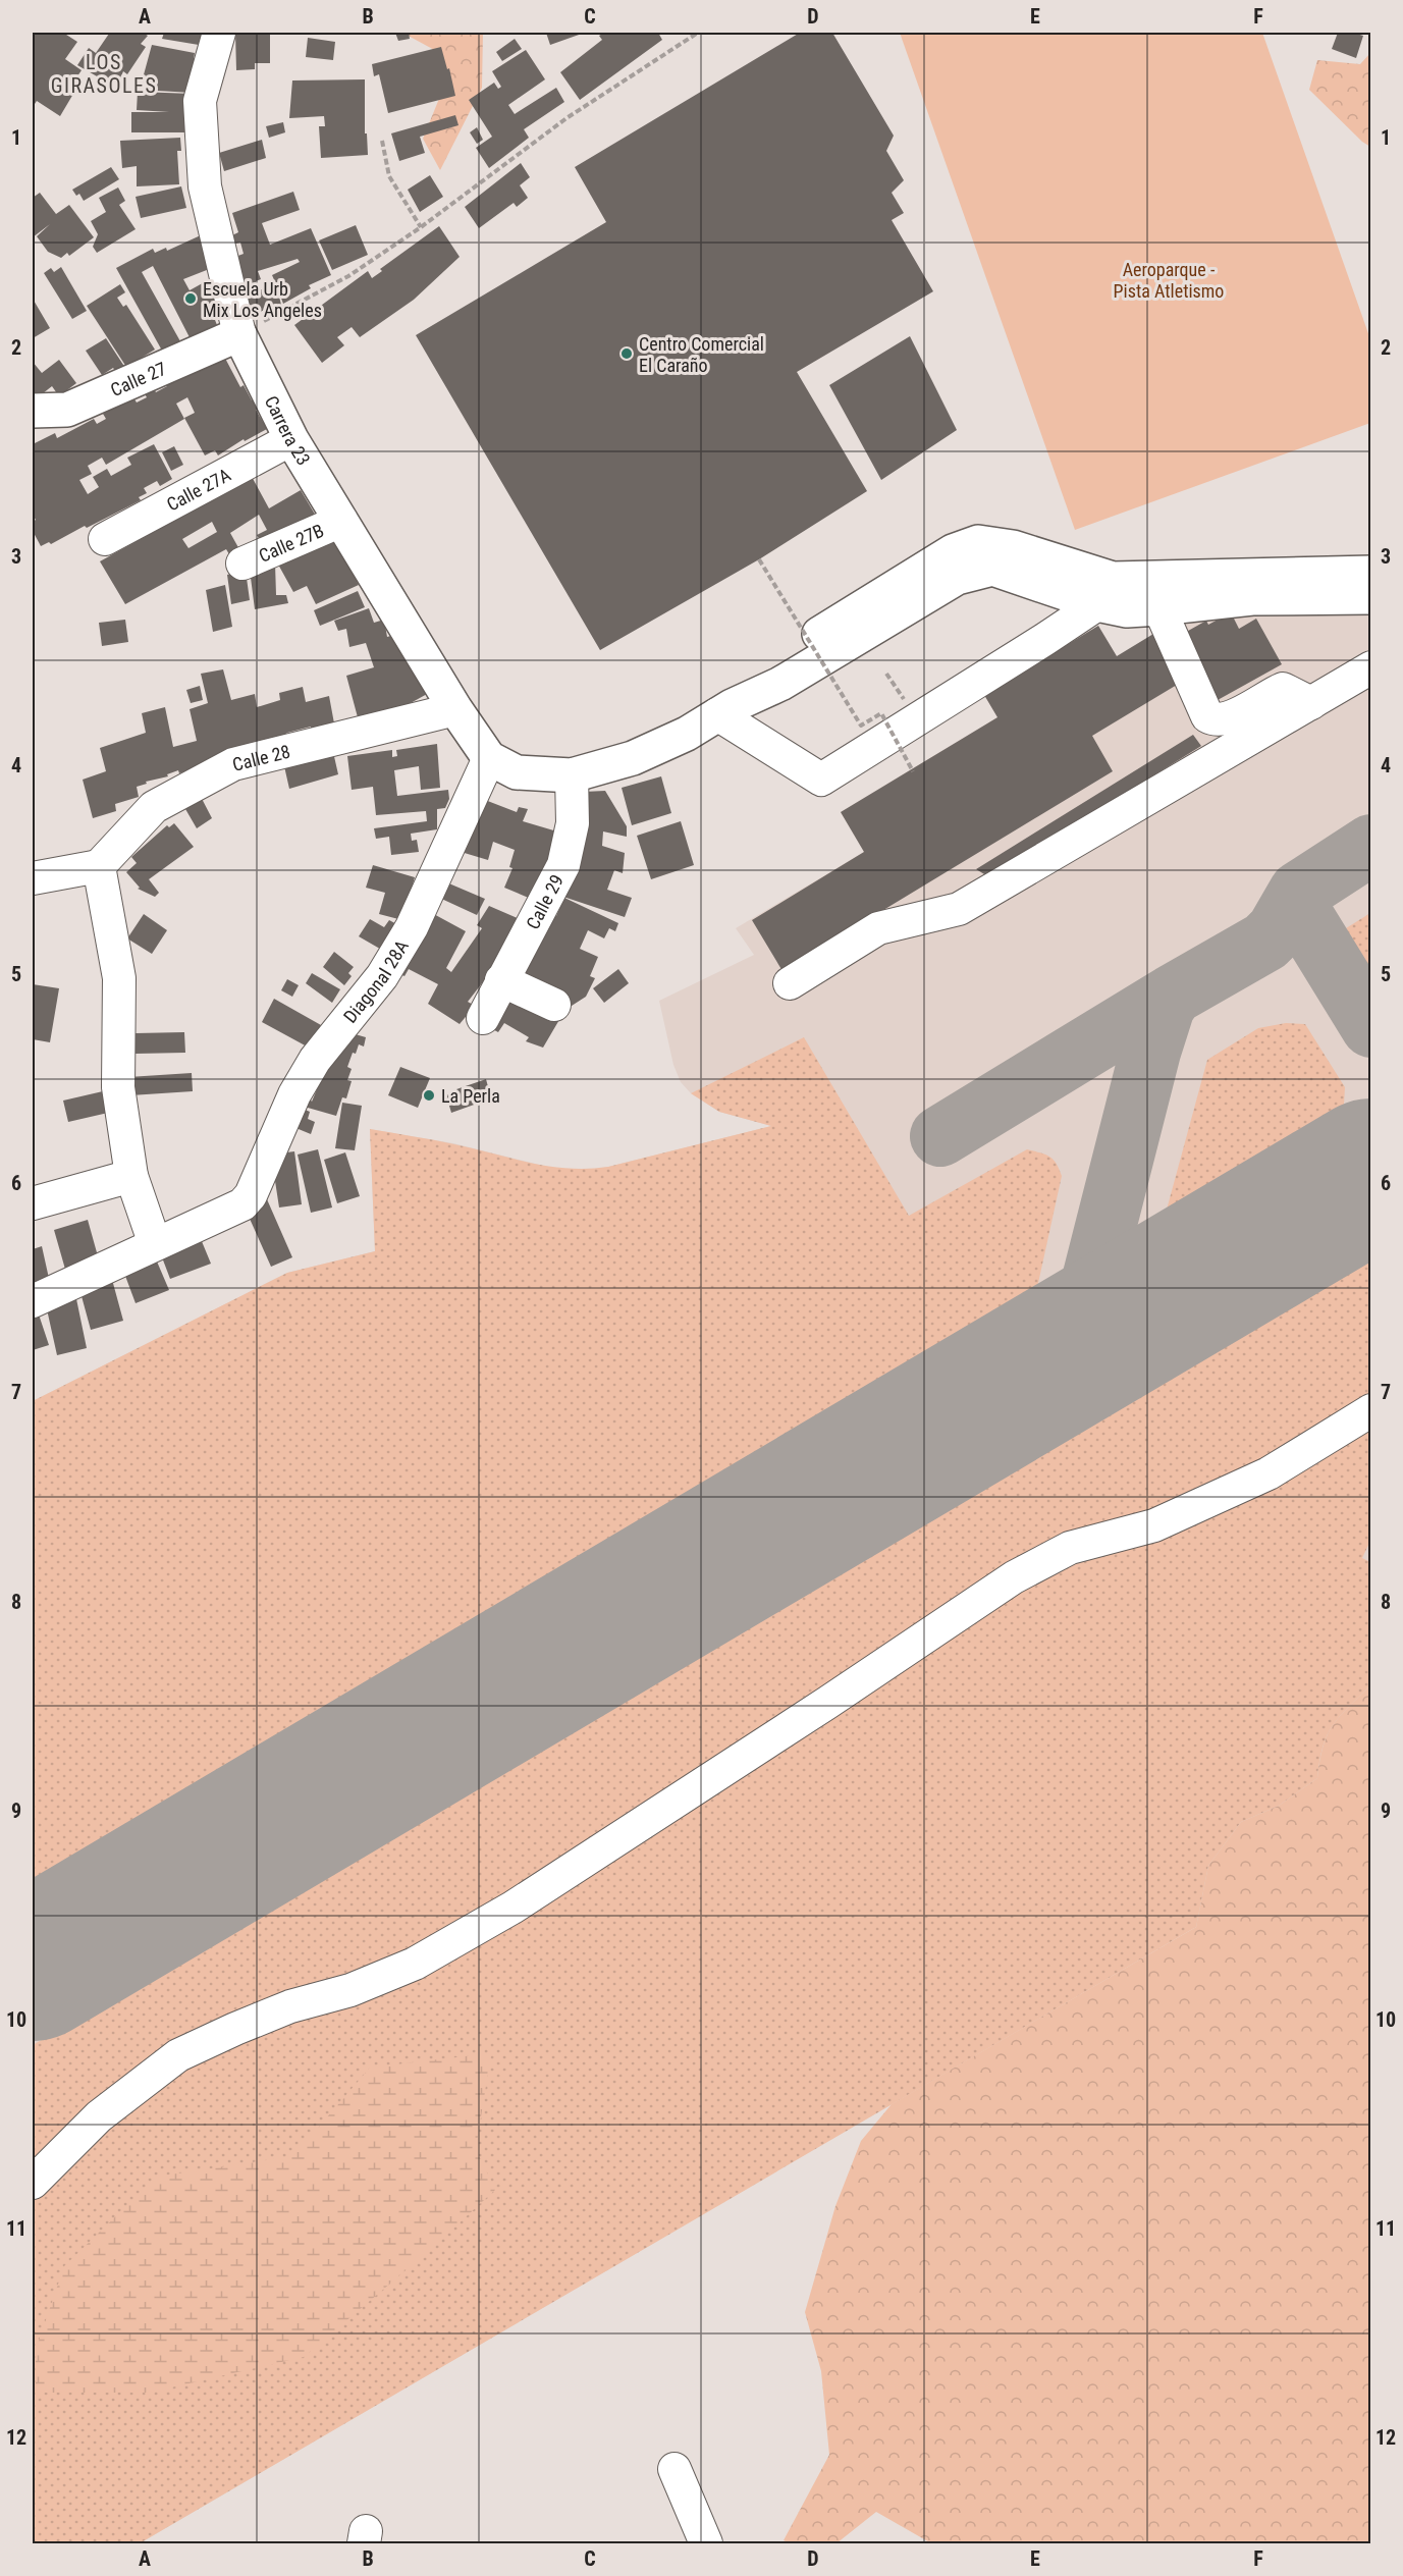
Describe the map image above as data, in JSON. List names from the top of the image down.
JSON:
{
  "streets": {
    "main road": ["Calle 27", "Carrera 23"],
    "street": [
      "Calle 27A",
      "Calle 27B",
      "Calle 28",
      "Calle 29",
      "Diagonal 28A"
    ]
  },
  "crossings": [
    ["Calle 27", "Carrera 23"],
    ["Carrera 23", "Calle 27A"],
    ["Carrera 23", "Calle 27B"],
    ["Carrera 23", "Calle 28"],
    ["Carrera 23", "Diagonal 28A"]
  ],
  "districts": ["LOS GIRASOLES"],
  "parks": ["Aeroparque - Pista Atletismo"],
  "places": ["Escuela Urb Mix Los Angeles", "Centro Comercial El Caraño", "La Perla"],
  "grid": {
    "columns": [
      "A",
      "B",
      "C",
      "D",
      "E",
      "F"
    ],
    "rows": [
      "1",
      "2",
      "3",
      "4",
      "5",
      "6",
      "7",
      "8",
      "9",
      "10",
      "11",
      "12"
    ]
  }
}
